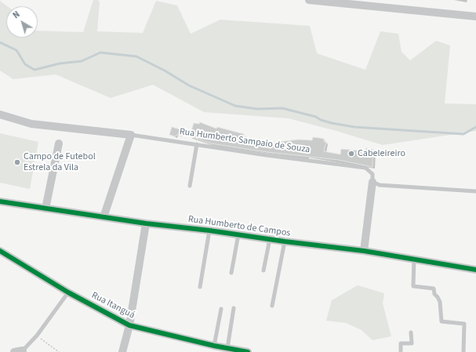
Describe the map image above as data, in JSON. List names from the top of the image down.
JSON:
{
  "streets": {
    "street": ["Rua Humberto Sampaio de Souza", "Rua Humberto de Campos", "Rua Itanguá"]
  },
  "places": ["Cabeleireiro", "Campo de Futebol Estrela da Vila"],
  "north": "top left"
}
